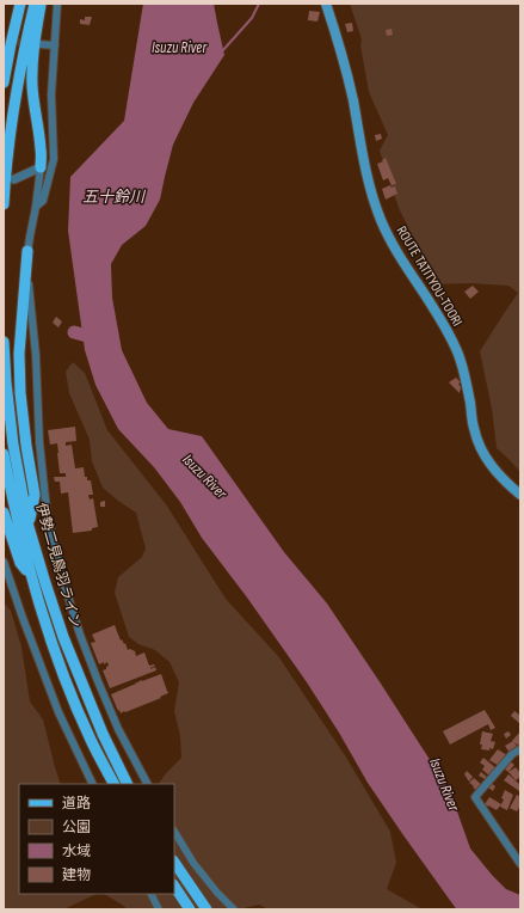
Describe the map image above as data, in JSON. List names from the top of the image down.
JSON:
{
  "streets": {
    "main road": ["ROUTE TATITYOU-TOORI", "伊勢二見鳥羽ライン"]
  },
  "water": ["Isuzu River", "五十鈴川"],
  "legend": [
    "道路",
    "公園",
    "水域",
    "建物"
  ]
}
